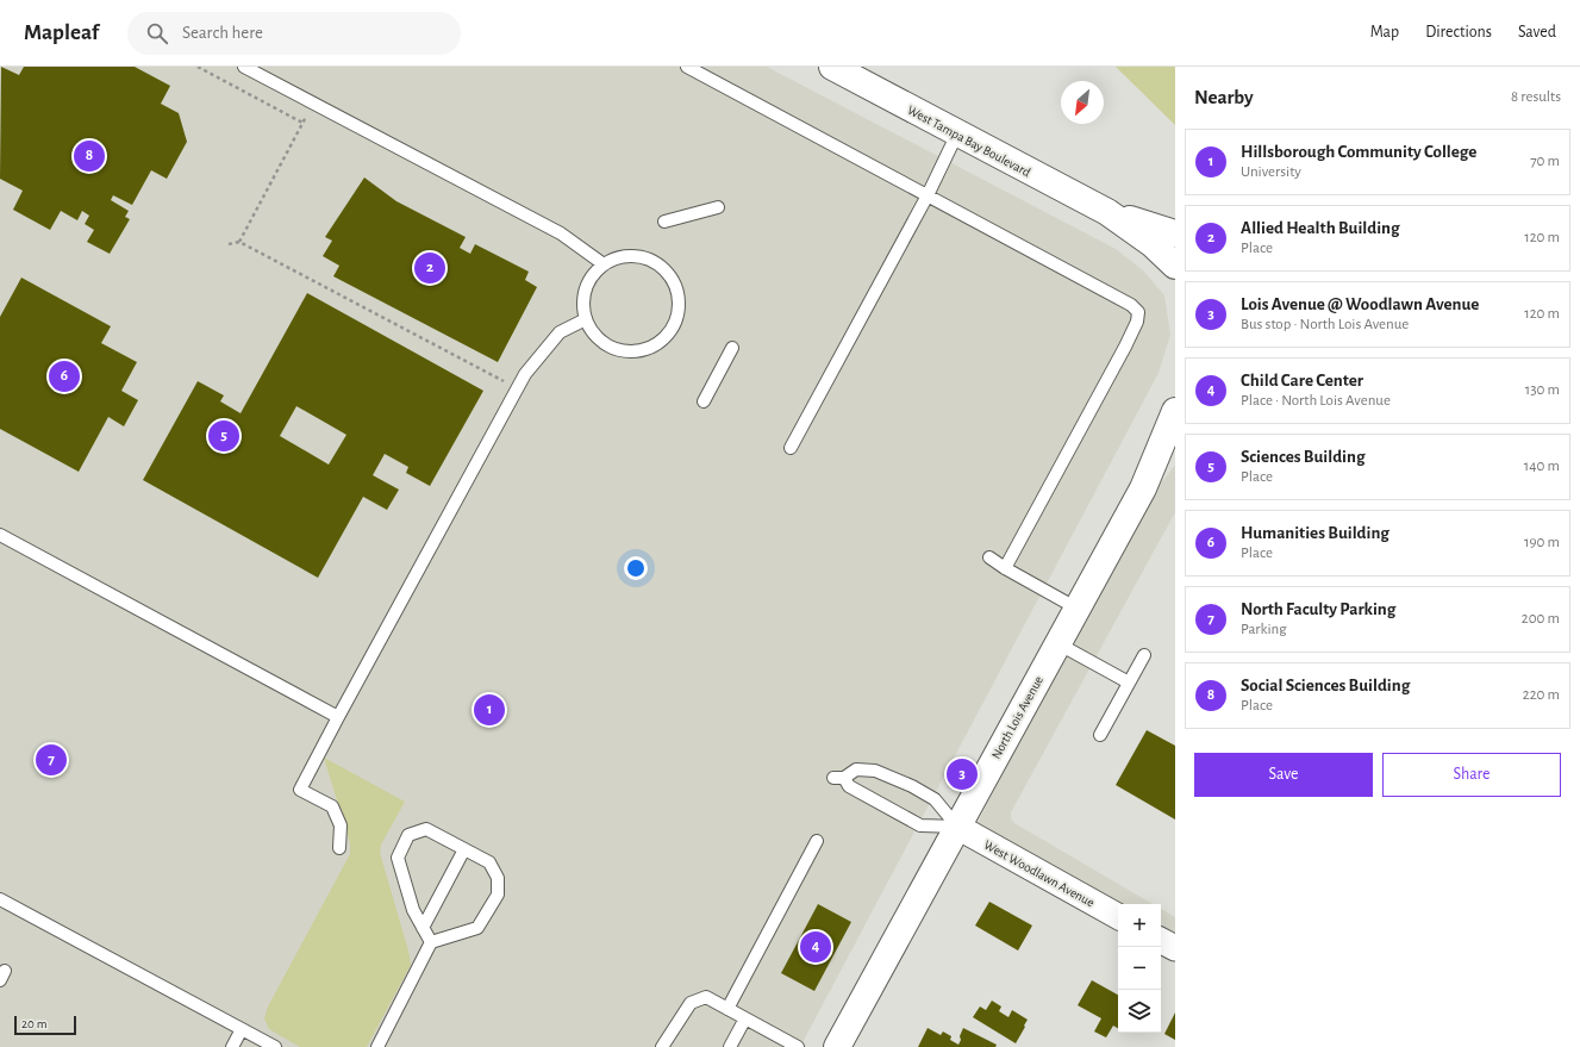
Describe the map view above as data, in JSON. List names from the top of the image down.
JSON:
{
  "streets": {
    "street": ["West Tampa Bay Boulevard", "North Lois Avenue", "West Woodlawn Avenue"]
  },
  "crossings": [
    ["North Lois Avenue", "West Woodlawn Avenue"]
  ],
  "scale_bar": "20 m",
  "north": "bottom left",
  "page": {
    "header": "Mapleaf",
    "search": "Search here",
    "nav": ["Map", "Directions", "Saved"],
    "heading": ["Nearby", "8 results"],
    "list": [
      {
        "mark": "1",
        "name": "Hillsborough Community College",
        "note": "University",
        "value": "70 m"
      },
      {
        "mark": "2",
        "name": "Allied Health Building",
        "note": "Place",
        "value": "120 m"
      },
      {
        "mark": "3",
        "name": "Lois Avenue @ Woodlawn Avenue",
        "note": "Bus stop · North Lois Avenue",
        "value": "120 m"
      },
      {
        "mark": "4",
        "name": "Child Care Center",
        "note": "Place · North Lois Avenue",
        "value": "130 m"
      },
      {
        "mark": "5",
        "name": "Sciences Building",
        "note": "Place",
        "value": "140 m"
      },
      {
        "mark": "6",
        "name": "Humanities Building",
        "note": "Place",
        "value": "190 m"
      },
      {
        "mark": "7",
        "name": "North Faculty Parking",
        "note": "Parking",
        "value": "200 m"
      },
      {
        "mark": "8",
        "name": "Social Sciences Building",
        "note": "Place",
        "value": "220 m"
      }
    ],
    "pins": [
      "8",
      "2",
      "6",
      "5",
      "1",
      "7",
      "3",
      "4"
    ],
    "buttons": ["Save", "Share"],
    "map_buttons": ["+", "−"],
    "scale": "20 m"
  }
}
